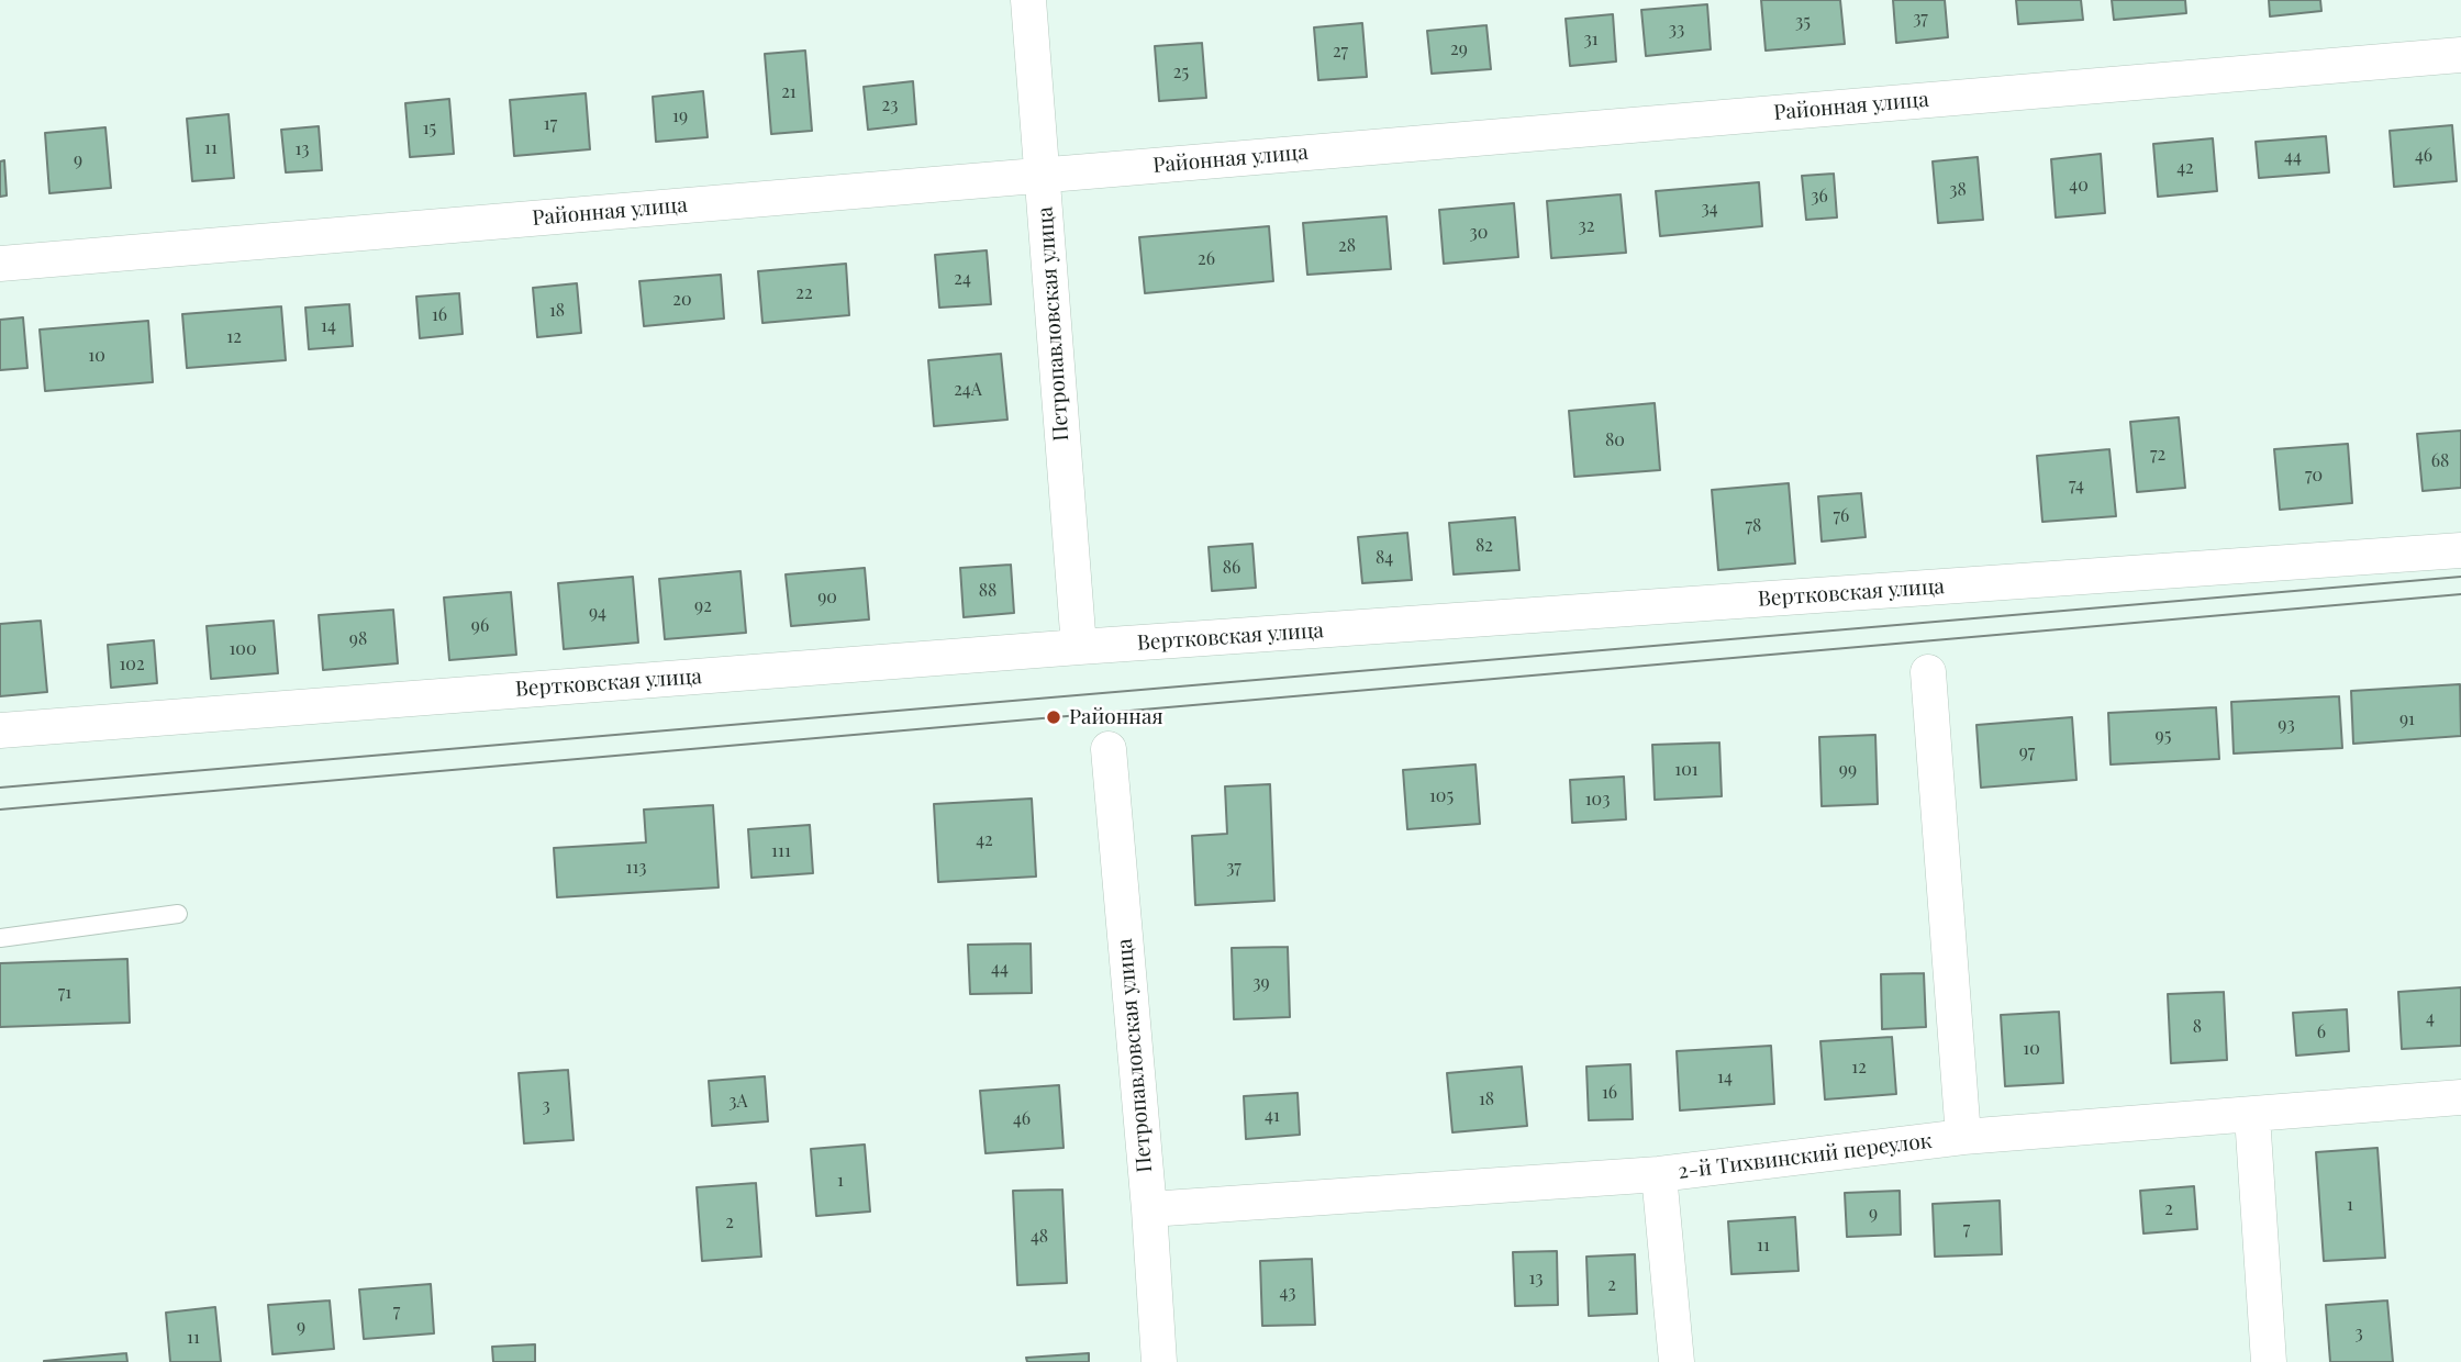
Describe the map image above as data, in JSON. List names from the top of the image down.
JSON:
{
  "streets": {
    "street": [
      "Районная улица",
      "Петропавловская улица",
      "Вертковская улица",
      "2-й Тихвинский переулок"
    ]
  },
  "crossings": [
    ["Районная улица", "Петропавловская улица"],
    ["Петропавловская улица", "Вертковская улица"],
    ["Петропавловская улица", "2-й Тихвинский переулок"]
  ],
  "places": ["Районная"],
  "house_numbers": [
    "37",
    "35",
    "33",
    "31",
    "29",
    "27",
    "25",
    "21",
    "23",
    "19",
    "17",
    "15",
    "11",
    "13",
    "46",
    "44",
    "9",
    "42",
    "40",
    "38",
    "36",
    "34",
    "32",
    "30",
    "28",
    "26",
    "24",
    "22",
    "20",
    "18",
    "16",
    "14",
    "12",
    "10",
    "24А",
    "80",
    "72",
    "68",
    "70",
    "74",
    "76",
    "78",
    "82",
    "84",
    "86",
    "88",
    "90",
    "92",
    "94",
    "96",
    "98",
    "100",
    "102",
    "91",
    "93",
    "95",
    "97",
    "101",
    "99",
    "105",
    "103",
    "42",
    "111",
    "113",
    "37",
    "44",
    "39",
    "71",
    "4",
    "8",
    "6",
    "10",
    "12",
    "14",
    "16",
    "18",
    "3А",
    "3",
    "41",
    "46",
    "1",
    "1",
    "2",
    "9",
    "2",
    "7",
    "48",
    "11",
    "13",
    "2",
    "43",
    "7",
    "9",
    "3",
    "11"
  ]
}
